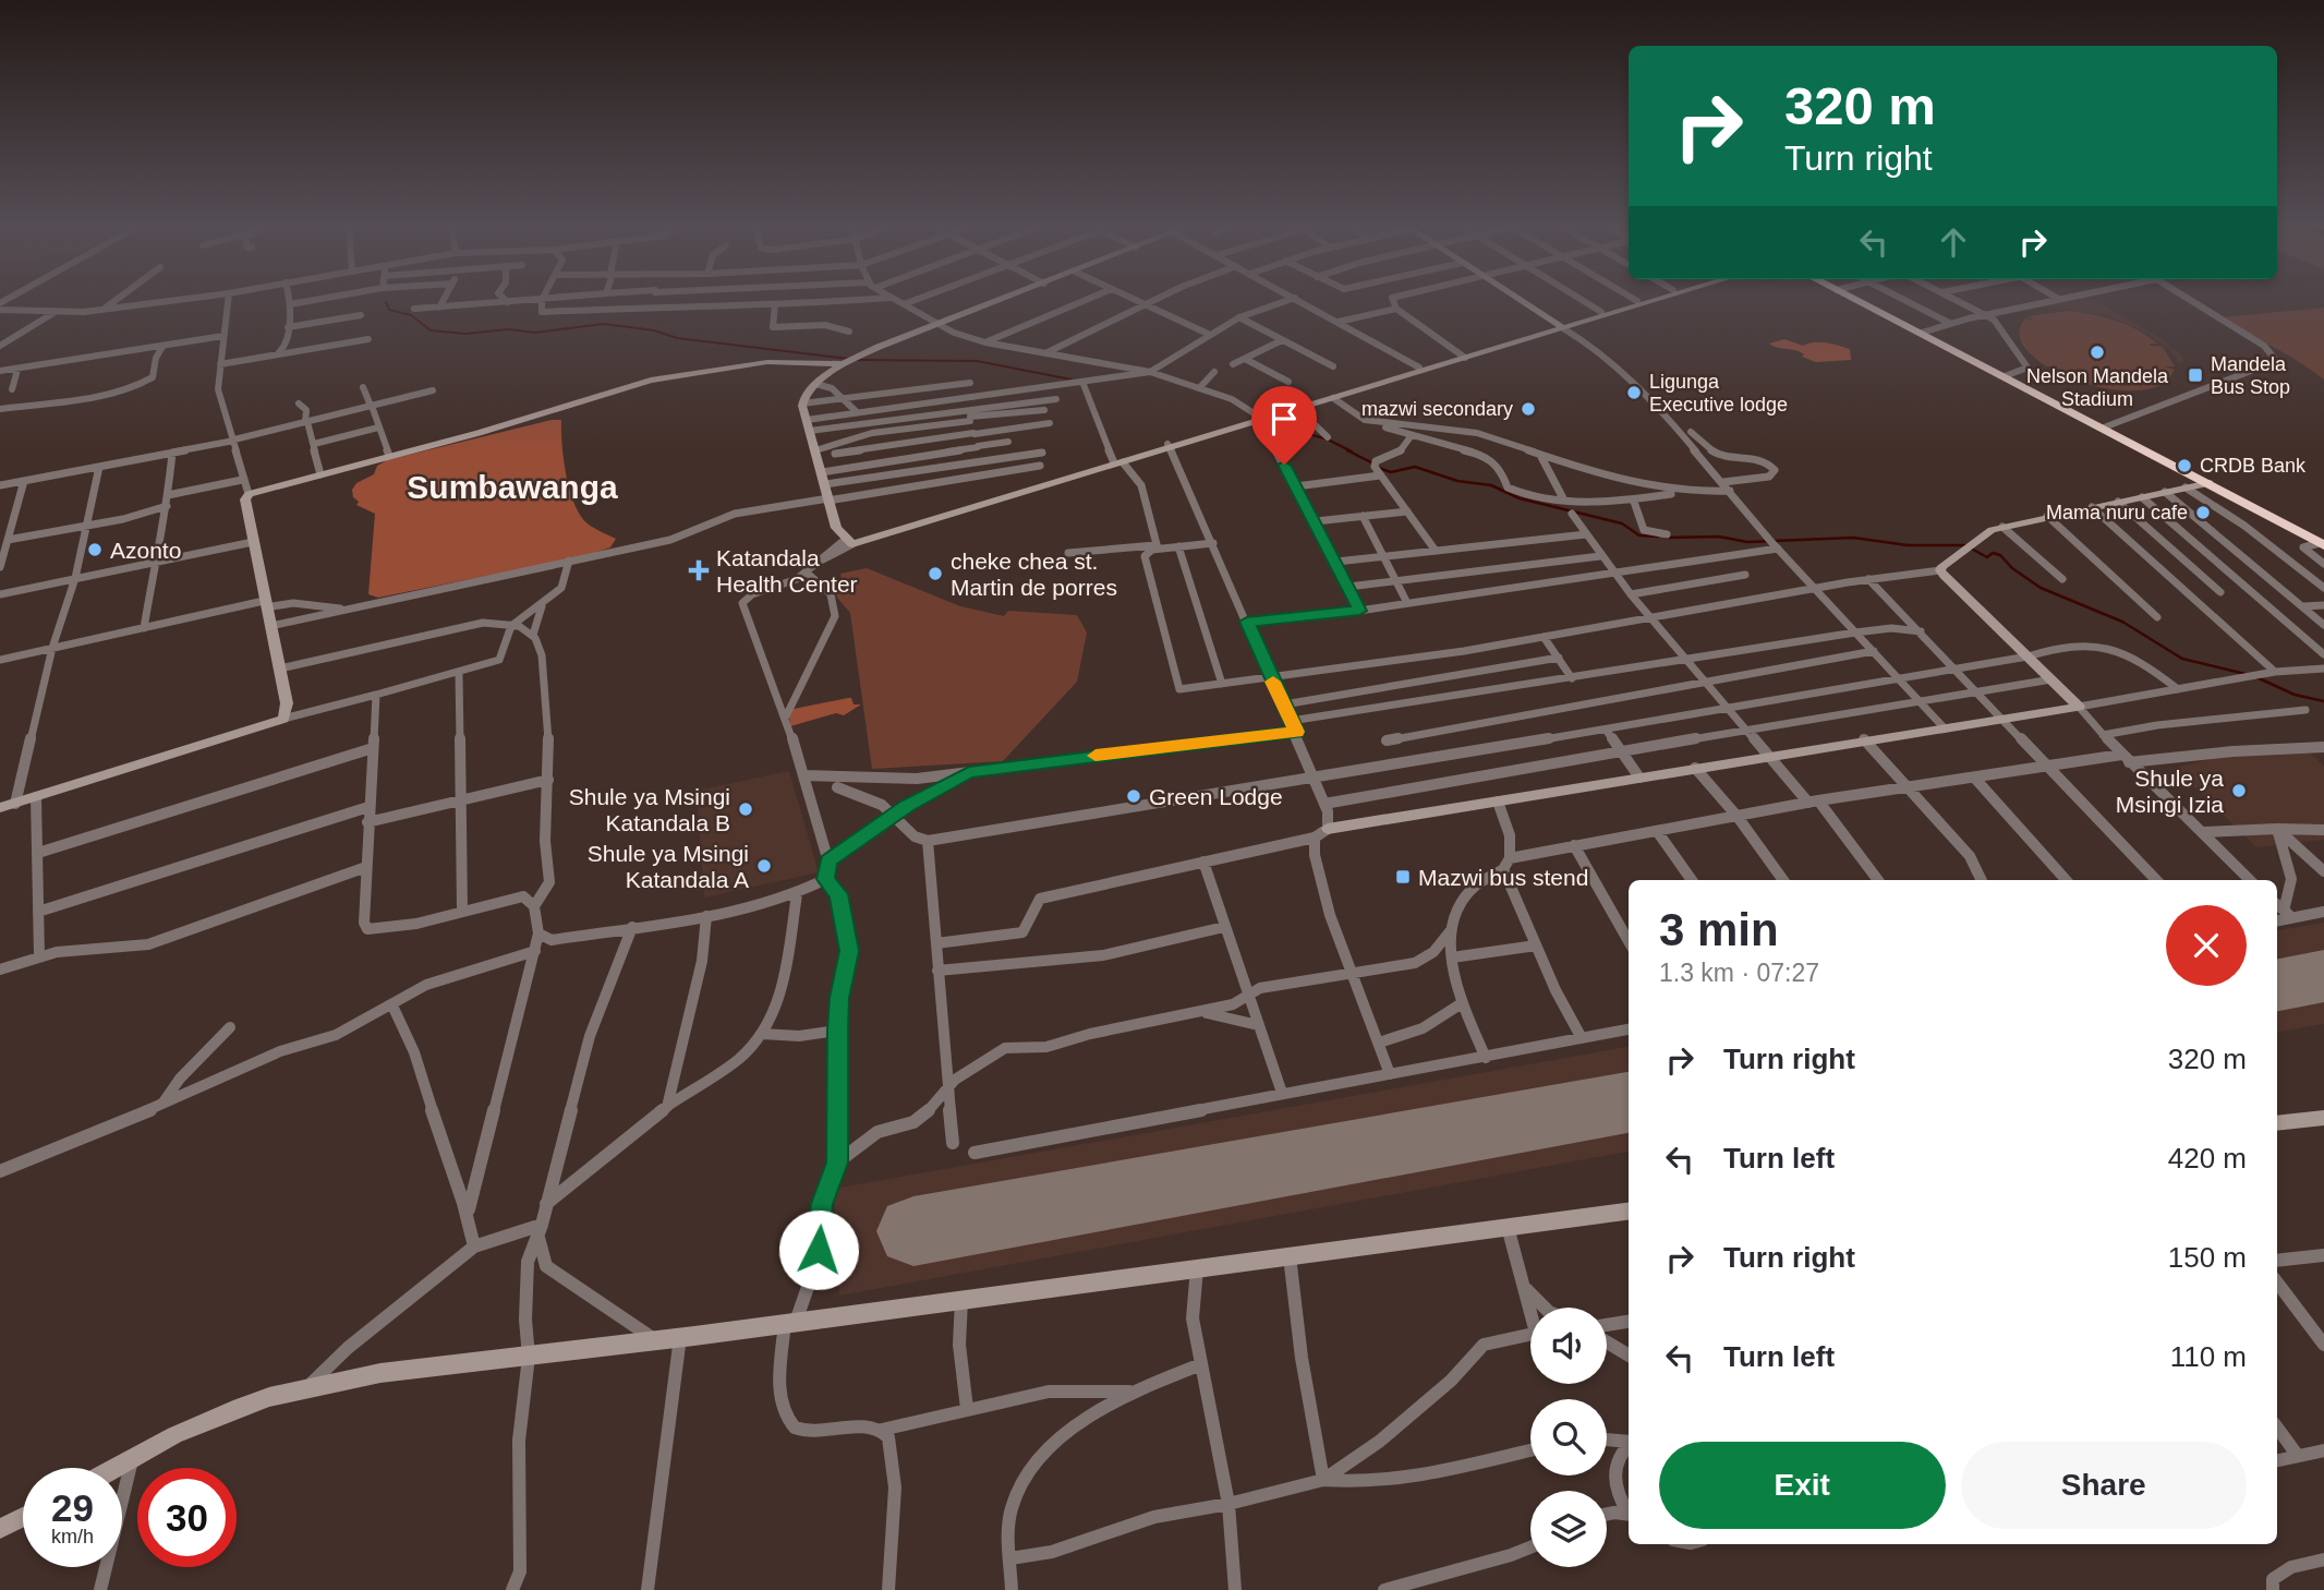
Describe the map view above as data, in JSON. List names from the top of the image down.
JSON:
{
  "districts": ["Sumbawanga"],
  "places": {
    "other": [
      "Nelson Mandela Stadium",
      "Ligunga Executive lodge",
      "mazwi secondary",
      "CRDB Bank",
      "Mama nuru cafe",
      "Azonto",
      "cheke chea st. Martin de porres",
      "Shule ya Msingi Izia",
      "Green Lodge",
      "Shule ya Msingi Katandala B",
      "Shule ya Msingi Katandala A"
    ],
    "transit": ["Mandela Bus Stop", "Mazwi bus stend"],
    "health": ["Katandala Health Center"]
  },
  "page": {
    "turn": ["320 m", "Turn right"],
    "heading": ["3 min", "1.3 km · 07:27"],
    "list": [
      {
        "name": "Turn right",
        "value": "320 m"
      },
      {
        "name": "Turn left",
        "value": "420 m"
      },
      {
        "name": "Turn right",
        "value": "150 m"
      },
      {
        "name": "Turn left",
        "value": "110 m"
      }
    ],
    "buttons": ["Exit", "Share"],
    "speed": "29 km/h",
    "limit": "30"
  }
}
